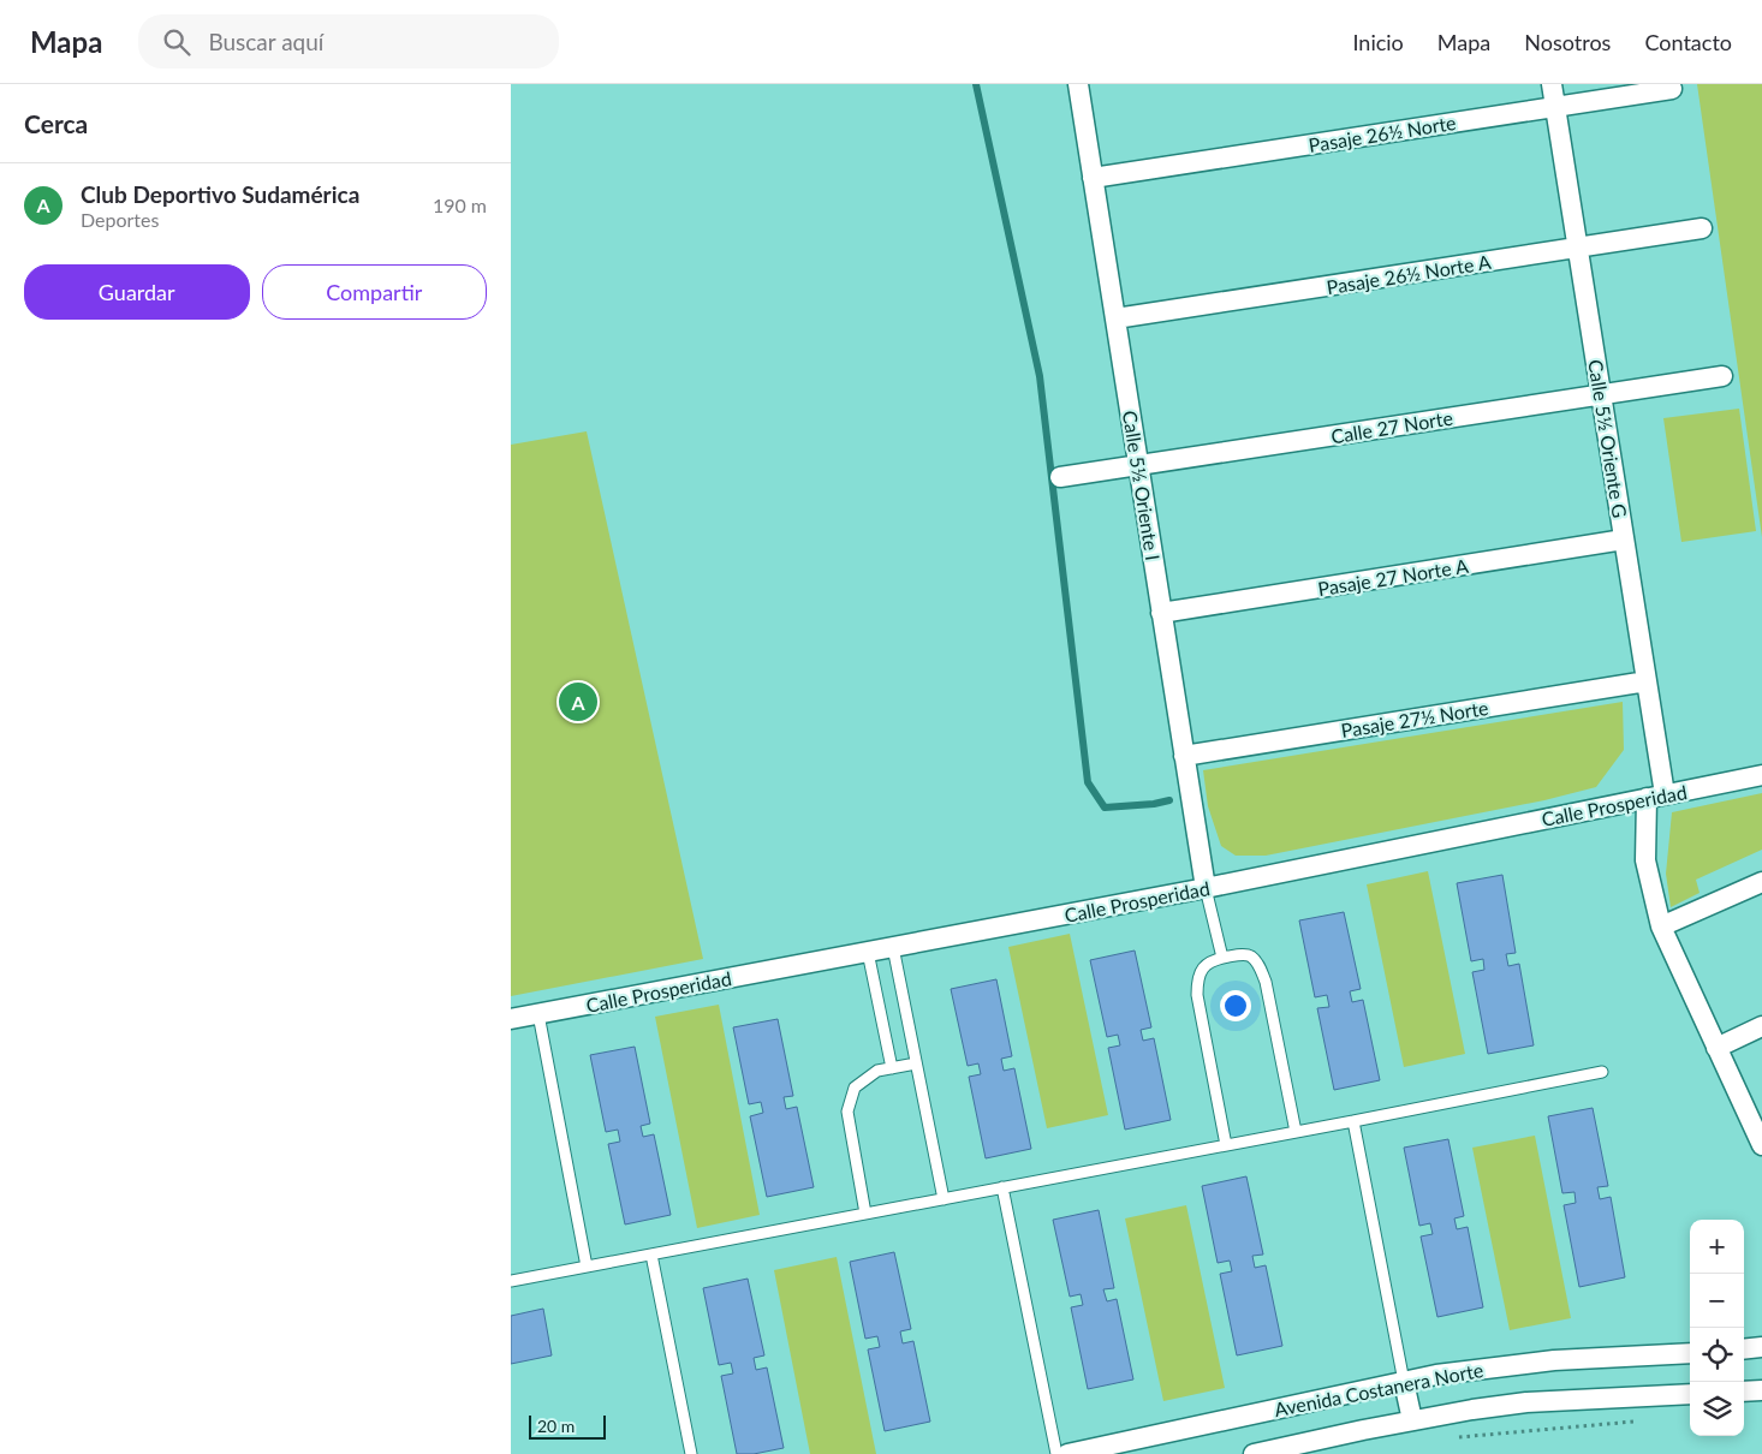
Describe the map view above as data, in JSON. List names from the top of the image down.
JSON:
{
  "streets": {
    "street": [
      "Pasaje 26½ Norte",
      "Pasaje 26½ Norte A",
      "Calle 27 Norte",
      "Calle 5½ Oriente G",
      "Calle 5½ Oriente I",
      "Pasaje 27 Norte A",
      "Pasaje 27½ Norte",
      "Calle Prosperidad",
      "Avenida Costanera Norte"
    ]
  },
  "crossings": [
    ["Pasaje 26½ Norte", "Calle 5½ Oriente G"],
    ["Pasaje 26½ Norte", "Calle 5½ Oriente I"],
    ["Pasaje 26½ Norte A", "Calle 5½ Oriente G"],
    ["Pasaje 26½ Norte A", "Calle 5½ Oriente I"],
    ["Calle 27 Norte", "Calle 5½ Oriente G"],
    ["Calle 27 Norte", "Calle 5½ Oriente I"],
    ["Calle 5½ Oriente G", "Pasaje 27 Norte A"],
    ["Calle 5½ Oriente G", "Pasaje 27½ Norte"],
    ["Calle 5½ Oriente G", "Calle Prosperidad"],
    ["Calle 5½ Oriente I", "Pasaje 27 Norte A"],
    ["Calle 5½ Oriente I", "Pasaje 27½ Norte"],
    ["Calle 5½ Oriente I", "Calle Prosperidad"]
  ],
  "scale_bar": "20 m",
  "page": {
    "header": "Mapa",
    "search": "Buscar aquí",
    "nav": [
      "Inicio",
      "Mapa",
      "Nosotros",
      "Contacto"
    ],
    "heading": "Cerca",
    "list": [
      {
        "mark": "A",
        "name": "Club Deportivo Sudamérica",
        "note": "Deportes",
        "value": "190 m"
      }
    ],
    "buttons": ["Guardar", "Compartir"],
    "pins": "A",
    "map_buttons": ["+", "−"],
    "scale": "20 m"
  }
}
